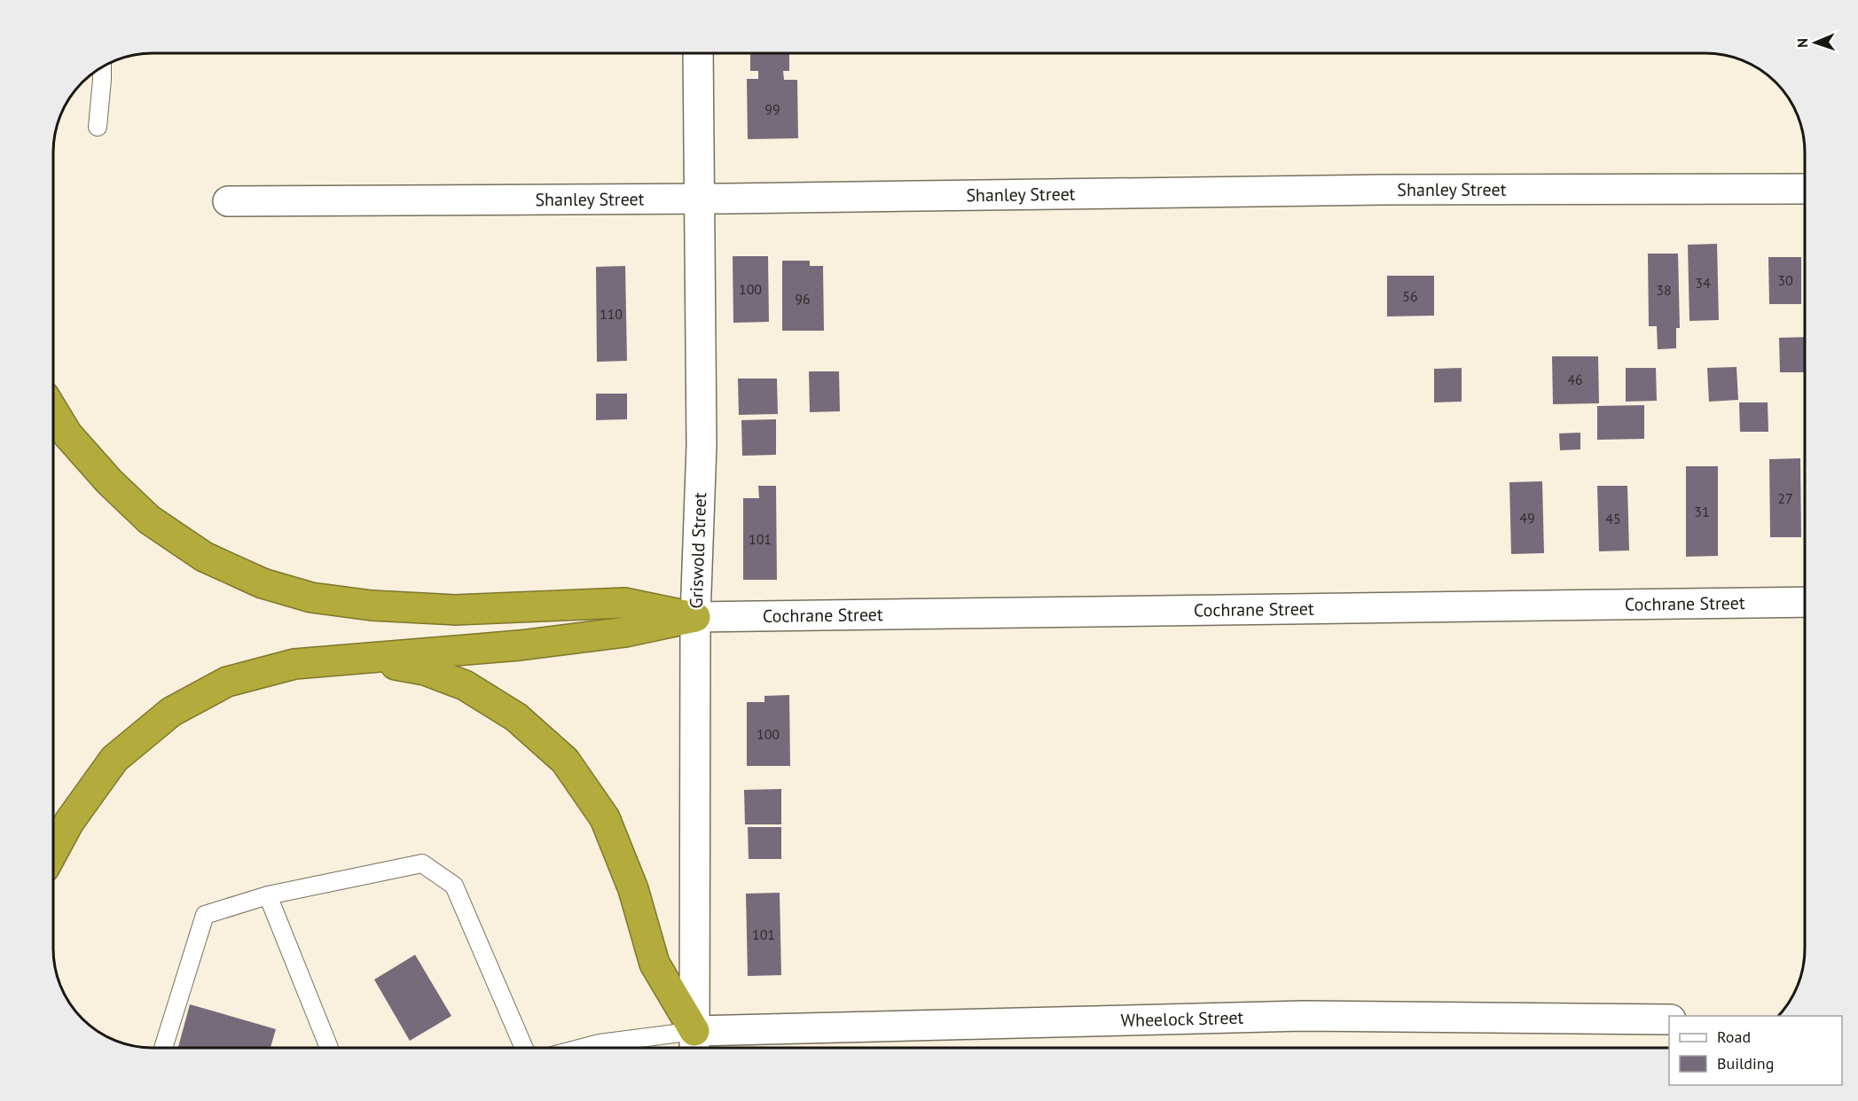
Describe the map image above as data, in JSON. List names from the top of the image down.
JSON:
{
  "streets": {
    "street": [
      "Shanley Street",
      "Griswold Street",
      "Cochrane Street",
      "Wheelock Street"
    ]
  },
  "crossings": [
    ["Shanley Street", "Griswold Street"],
    ["Griswold Street", "Cochrane Street"],
    ["Griswold Street", "Wheelock Street"]
  ],
  "house_numbers": [
    "99",
    "30",
    "34",
    "100",
    "38",
    "56",
    "96",
    "110",
    "46",
    "27",
    "31",
    "49",
    "45",
    "101",
    "100",
    "101"
  ],
  "legend": ["Road", "Building"],
  "north": "left"
}
